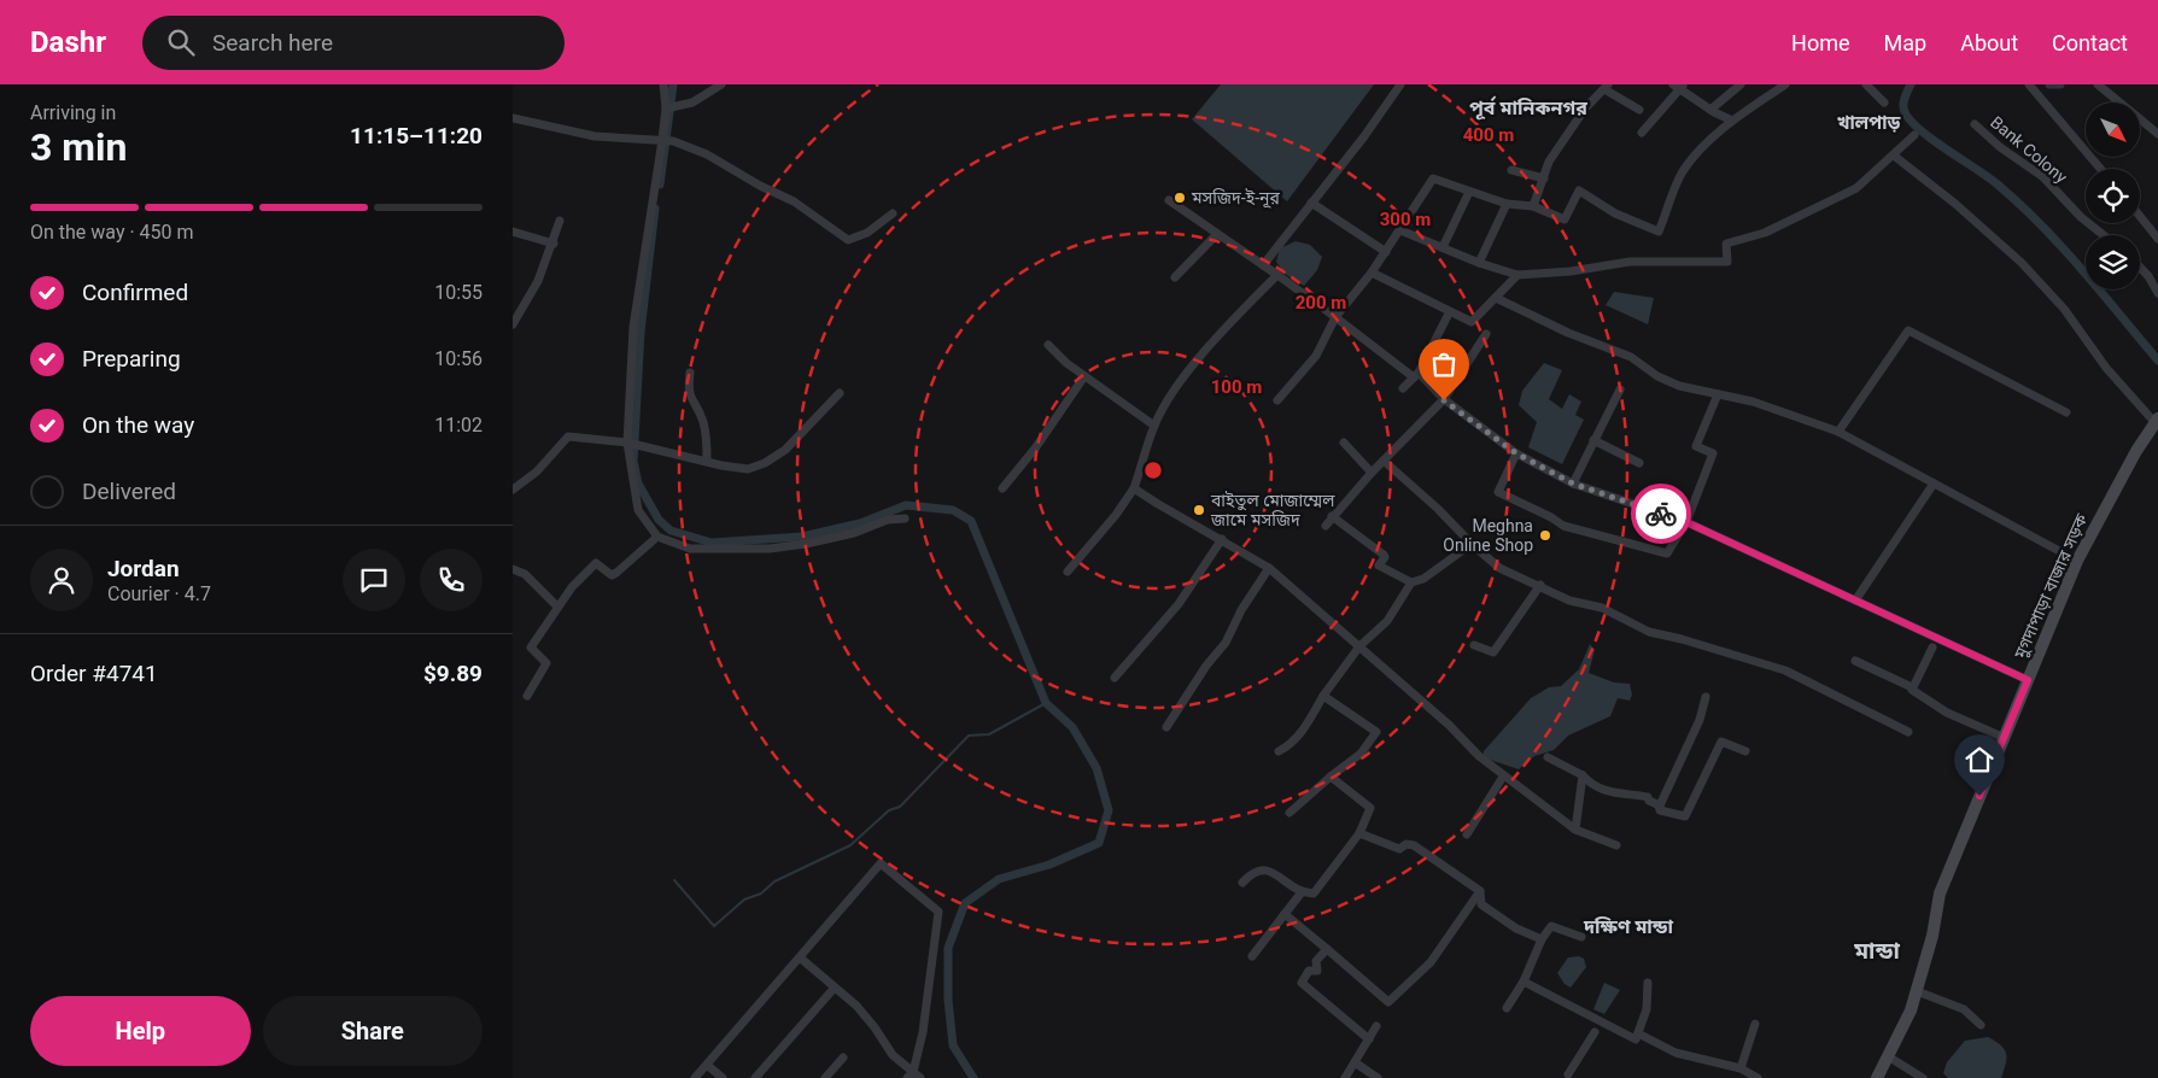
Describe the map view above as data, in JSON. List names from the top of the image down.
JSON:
{
  "streets": {
    "street": ["Bank Colony", "মুগদাপাড়া বাজার সড়ক"]
  },
  "districts": [
    "পূর্ব মানিকনগর",
    "খালপাড়",
    "দক্ষিণ মান্ডা",
    "মান্ডা"
  ],
  "places": ["মসজিদ-ই-নূর", "বাইতুল মোজাম্মেল জামে মসজিদ", "Meghna Online Shop"],
  "north": "bottom right",
  "page": {
    "header": "Dashr",
    "search": "Search here",
    "nav": [
      "Home",
      "Map",
      "About",
      "Contact"
    ],
    "heading": ["3 min", "Arriving in", "11:15–11:20"],
    "panel": [
      "Jordan",
      "Courier · 4.7",
      "Order #4741",
      "$9.89"
    ],
    "bar": "On the way · 450 m",
    "list": [
      ["Confirmed", "10:55"],
      ["Preparing", "10:56"],
      ["On the way", "11:02"],
      "Delivered"
    ],
    "buttons": ["Help", "Share"]
  },
  "rings": [
    "400 m",
    "300 m",
    "200 m",
    "100 m"
  ]
}
